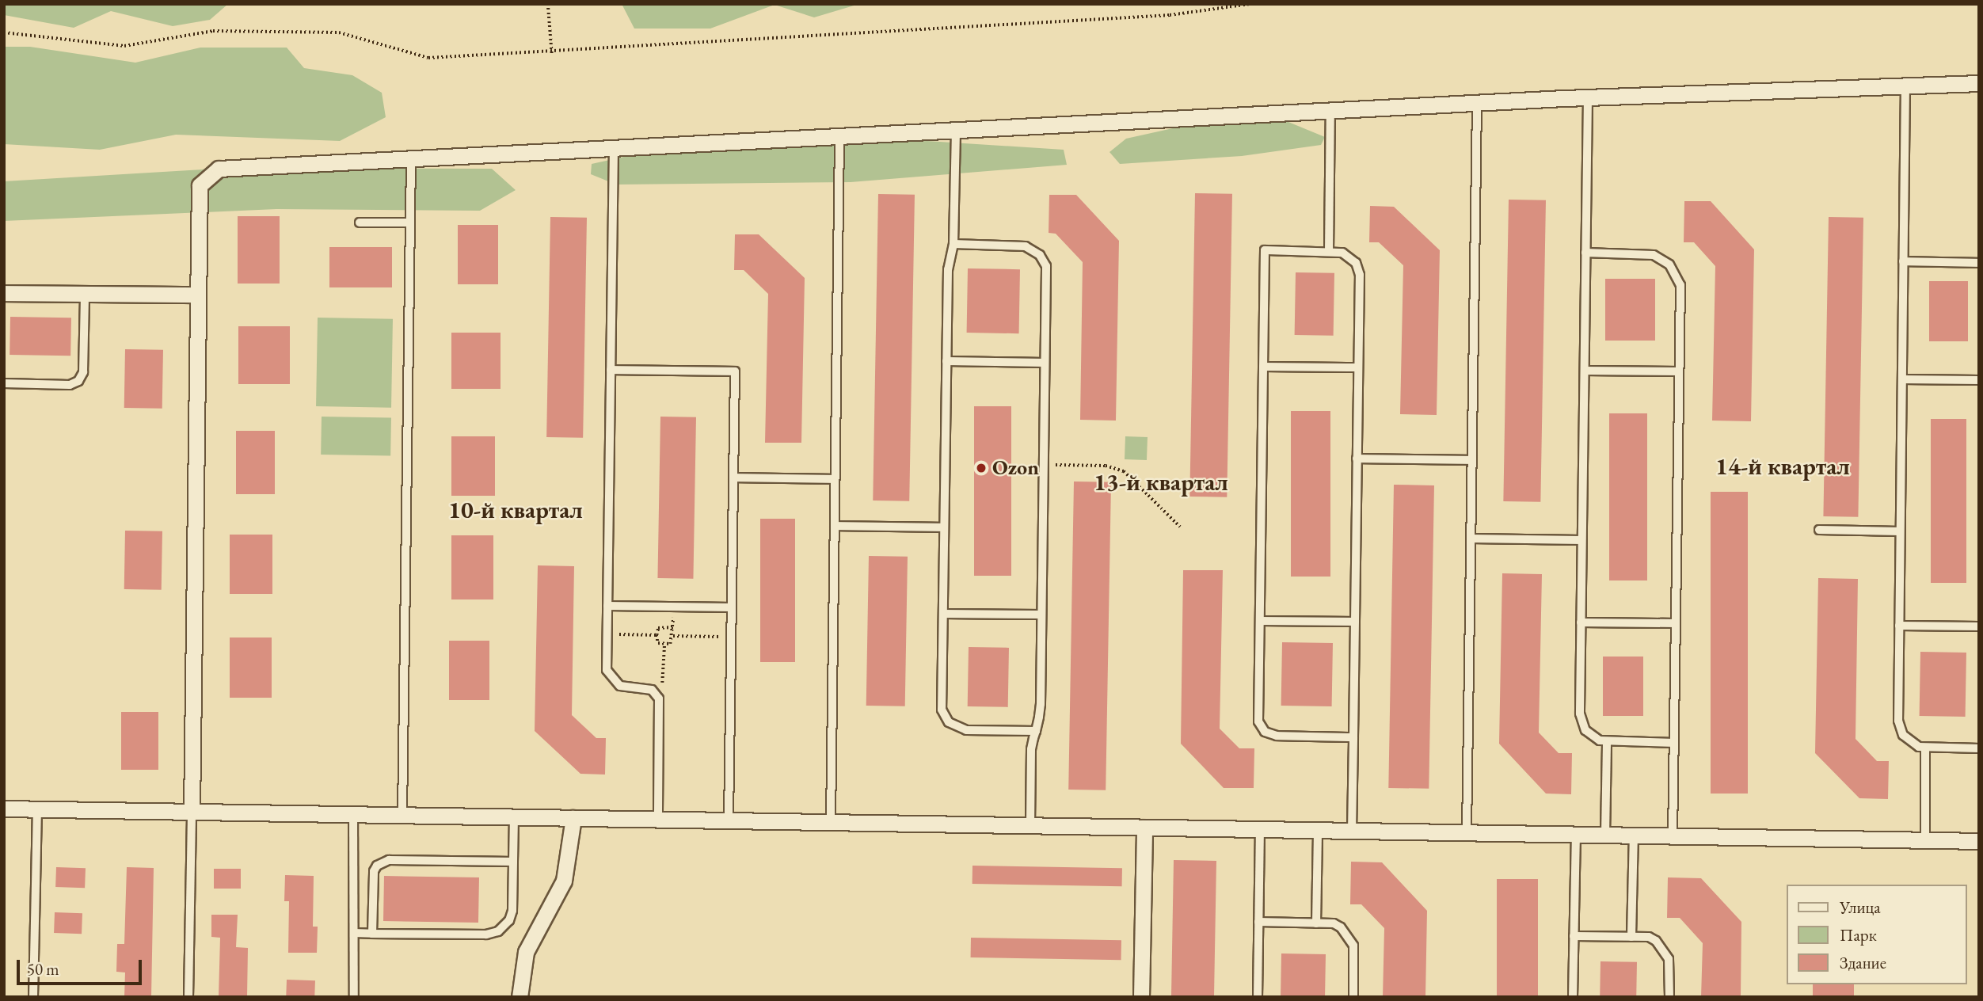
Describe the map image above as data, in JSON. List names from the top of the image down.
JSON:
{
  "districts": ["14-й квартал", "13-й квартал", "10-й квартал"],
  "places": ["Ozon"],
  "legend": ["Улица", "Парк", "Здание"],
  "scale_bar": "50 m"
}
